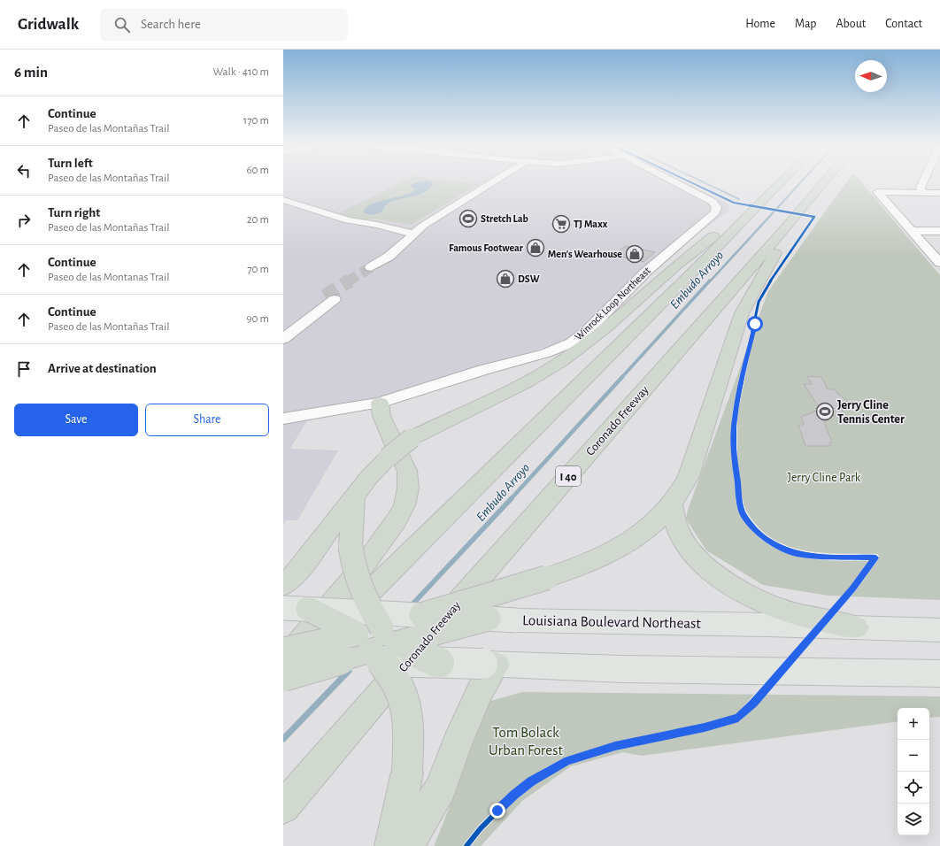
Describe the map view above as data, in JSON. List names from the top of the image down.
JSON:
{
  "streets": {
    "highway": ["Coronado Freeway", "I 40"],
    "main road": ["Louisiana Boulevard Northeast"],
    "street": ["Winrock Loop Northeast"]
  },
  "water": ["Embudo Arroyo"],
  "parks": ["Jerry Cline Park", "Tom Bolack Urban Forest"],
  "places": {
    "sports": ["Stretch Lab", "Jerry Cline Tennis Center"],
    "supermarket": ["TJ Maxx"],
    "shop": ["Famous Footwear", "Men's Wearhouse", "DSW"]
  },
  "north": "left",
  "page": {
    "header": "Gridwalk",
    "search": "Search here",
    "nav": [
      "Home",
      "Map",
      "About",
      "Contact"
    ],
    "heading": ["6 min", "Walk · 410 m"],
    "list": [
      ["Continue", "Paseo de las Montañas Trail", "170 m"],
      ["Turn left", "Paseo de las Montañas Trail", "60 m"],
      ["Turn right", "Paseo de las Montañas Trail", "20 m"],
      ["Continue", "Paseo de las Montanas Trail", "70 m"],
      ["Continue", "Paseo de las Montañas Trail", "90 m"],
      "Arrive at destination"
    ],
    "buttons": ["Save", "Share"],
    "map_buttons": ["+", "−"]
  }
}
